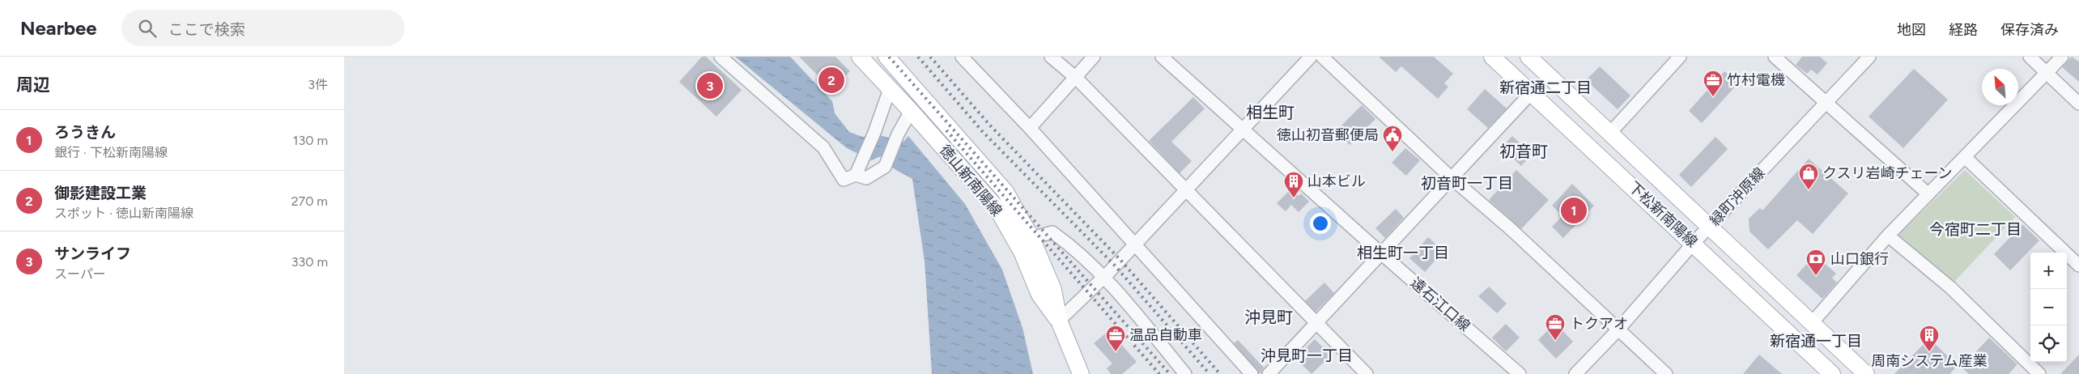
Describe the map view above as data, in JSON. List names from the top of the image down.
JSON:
{
  "streets": {
    "main road": ["徳山新南陽線", "下松新南陽線"],
    "street": ["緑町沖原線", "遠石江口線"]
  },
  "crossings": [
    ["緑町沖原線", "下松新南陽線"]
  ],
  "districts": [
    "新宿通二丁目",
    "相生町",
    "初音町",
    "初音町一丁目",
    "今宿町二丁目",
    "相生町一丁目",
    "沖見町",
    "新宿通一丁目",
    "沖見町一丁目"
  ],
  "places": {
    "office": ["竹村電機", "トクアオ", "温品自動車"],
    "public building": ["徳山初音郵便局"],
    "shop": ["クスリ岩崎チェーン"],
    "building": ["山本ビル", "周南システム産業"],
    "bank": ["山口銀行"]
  },
  "north": "top left",
  "page": {
    "header": "Nearbee",
    "search": "ここで検索",
    "nav": ["地図", "経路", "保存済み"],
    "heading": ["周辺", "3件"],
    "pins": ["2", "3", "1"],
    "list": [
      {
        "mark": "1",
        "name": "ろうきん",
        "note": "銀行 · 下松新南陽線",
        "value": "130 m"
      },
      {
        "mark": "2",
        "name": "御影建設工業",
        "note": "スポット · 徳山新南陽線",
        "value": "270 m"
      },
      {
        "mark": "3",
        "name": "サンライフ",
        "note": "スーパー",
        "value": "330 m"
      }
    ],
    "map_buttons": ["+", "−"]
  }
}
